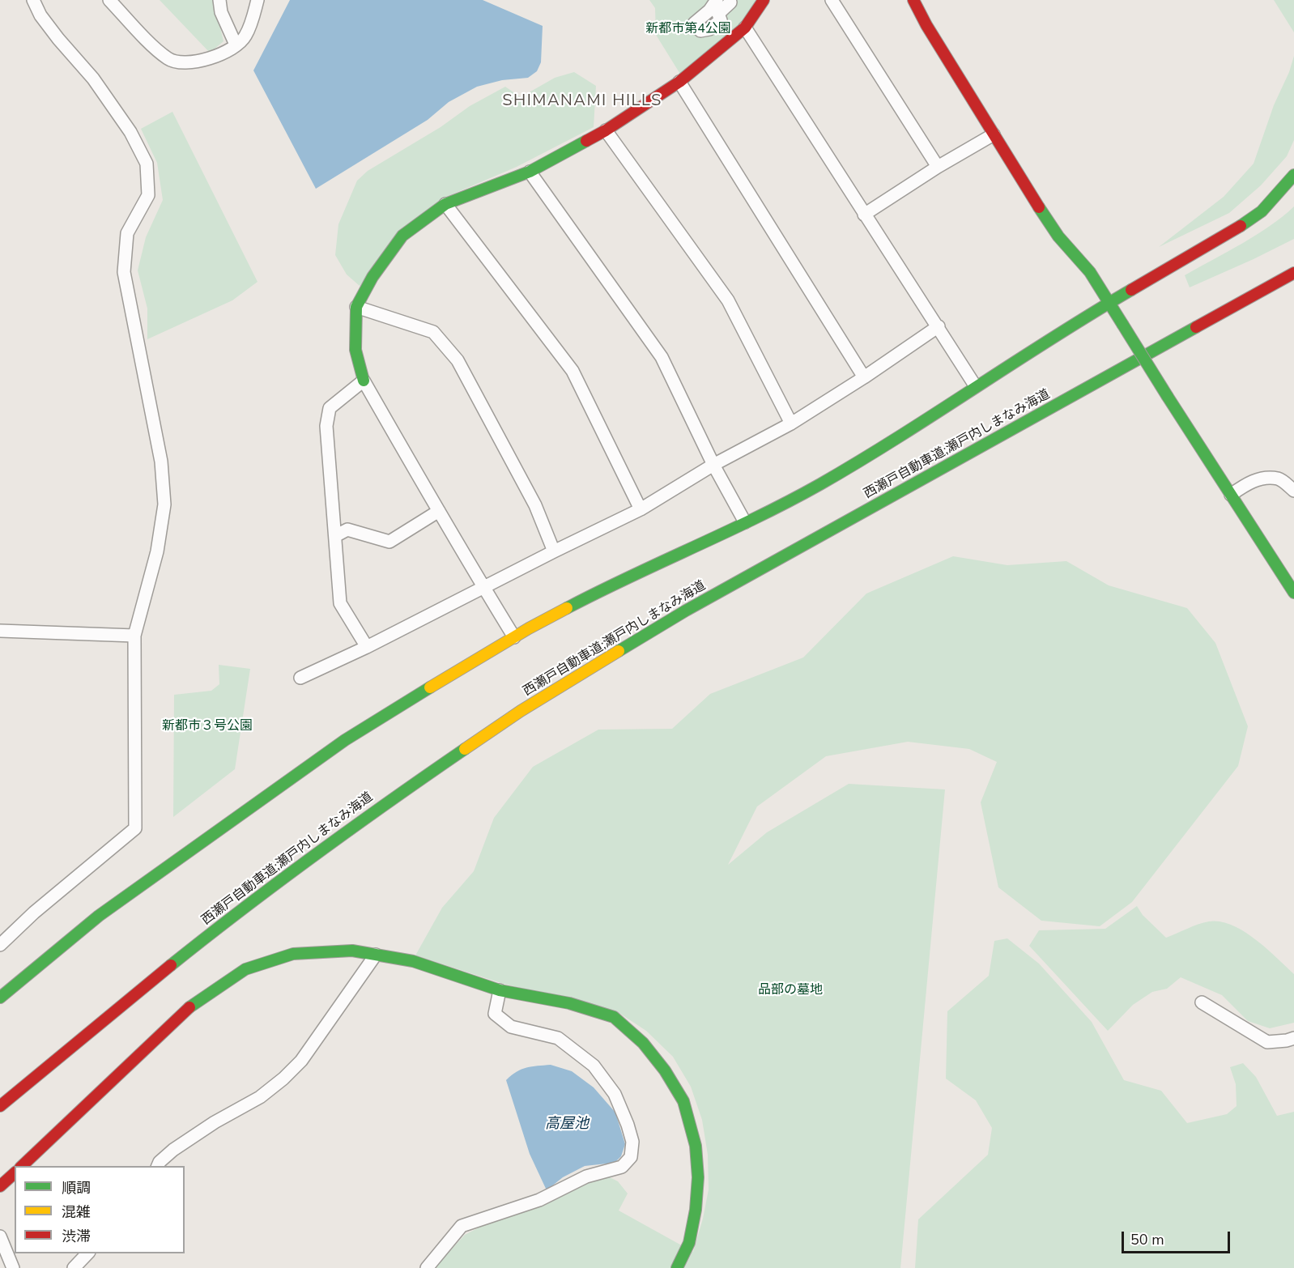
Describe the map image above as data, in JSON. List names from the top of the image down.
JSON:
{
  "streets": {
    "main road": ["西瀬戸自動車道;瀬戸内しまなみ海道"]
  },
  "districts": ["SHIMANAMI HILLS"],
  "water": ["高屋池"],
  "parks": ["新都市第4公園", "新都市３号公園", "品部の墓地"],
  "legend": ["順調", "混雑", "渋滞"],
  "scale_bar": "50 m"
}
